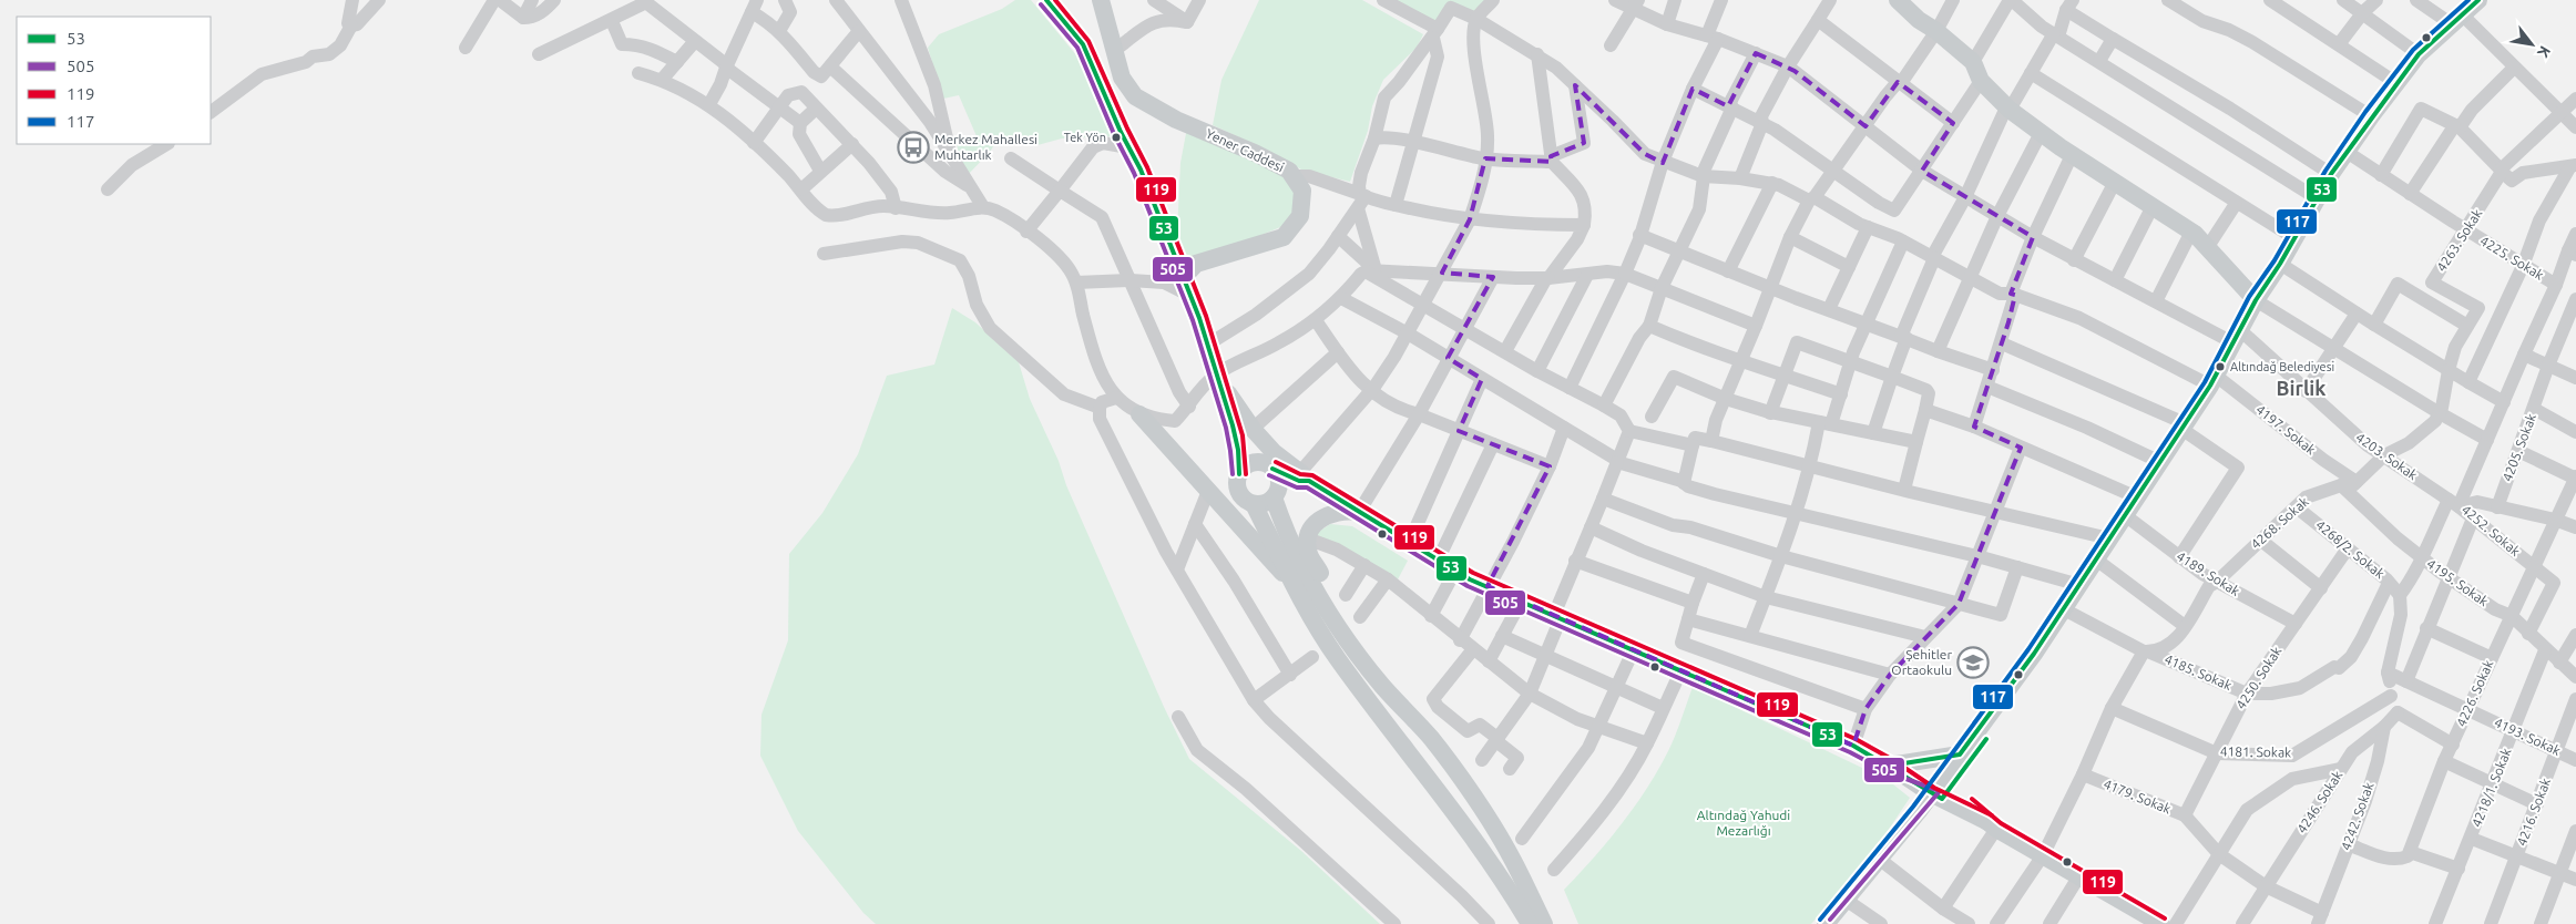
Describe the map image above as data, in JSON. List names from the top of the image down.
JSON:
{
  "streets": {
    "main road": ["Yener Caddesi"],
    "street": [
      "4263. Sokak",
      "4225. Sokak",
      "4197. Sokak",
      "4205. Sokak",
      "4203. Sokak",
      "4268. Sokak",
      "4252. Sokak",
      "4268/2. Sokak",
      "4189. Sokak",
      "4195. Sokak",
      "4185. Sokak",
      "4250. Sokak",
      "4226. Sokak",
      "4193. Sokak",
      "4181. Sokak",
      "4218/1. Sokak",
      "4179. Sokak",
      "4246. Sokak",
      "4216. Sokak",
      "4242. Sokak"
    ]
  },
  "crossings": [
    ["4263. Sokak", "4225. Sokak"],
    ["4225. Sokak", "4252. Sokak"],
    ["4197. Sokak", "4268. Sokak"],
    ["4203. Sokak", "4252. Sokak"],
    ["4268. Sokak", "4268/2. Sokak"],
    ["4268. Sokak", "4189. Sokak"],
    ["4268. Sokak", "4195. Sokak"],
    ["4268. Sokak", "4185. Sokak"],
    ["4252. Sokak", "4195. Sokak"],
    ["4252. Sokak", "4226. Sokak"],
    ["4268/2. Sokak", "4185. Sokak"],
    ["4268/2. Sokak", "4250. Sokak"],
    ["4189. Sokak", "4250. Sokak"],
    ["4195. Sokak", "4226. Sokak"],
    ["4195. Sokak", "4218/1. Sokak"],
    ["4185. Sokak", "4250. Sokak"],
    ["4250. Sokak", "4181. Sokak"],
    ["4250. Sokak", "4179. Sokak"],
    ["4226. Sokak", "4193. Sokak"],
    ["4193. Sokak", "4218/1. Sokak"],
    ["4193. Sokak", "4216. Sokak"],
    ["4179. Sokak", "4246. Sokak"],
    ["4246. Sokak", "4242. Sokak"]
  ],
  "districts": ["Birlik"],
  "parks": ["Altındağ Yahudi Mezarlığı"],
  "places": {
    "other": ["Tek Yön", "Altındağ Belediyesi"],
    "bus stop": ["Merkez Mahallesi Muhtarlık"],
    "school or university": ["Şehitler Ortaokulu"]
  },
  "lines": [
    "transit line 53",
    "transit line 119",
    "transit line 117",
    "transit line 505"
  ],
  "legend": [
    "53",
    "505",
    "119",
    "117"
  ],
  "north": "bottom right"
}
